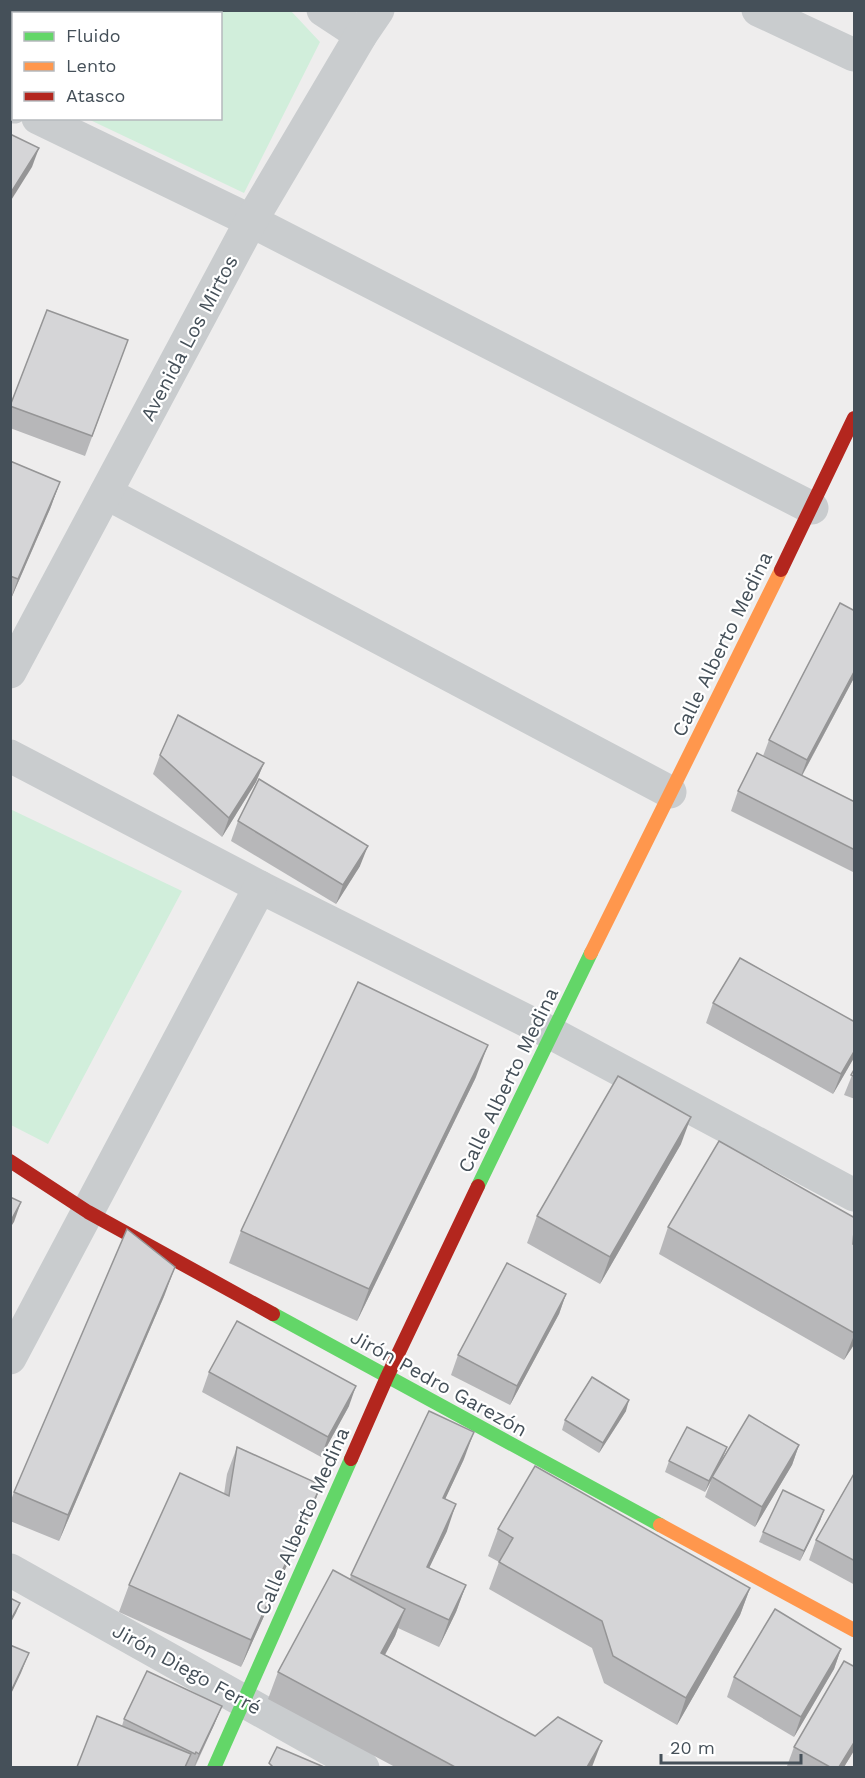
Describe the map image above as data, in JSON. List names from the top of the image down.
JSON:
{
  "streets": {
    "street": [
      "Avenida Los Mirtos",
      "Calle Alberto Medina",
      "Jirón Pedro Garezón",
      "Jirón Diego Ferré"
    ]
  },
  "crossings": [
    ["Calle Alberto Medina", "Jirón Pedro Garezón"],
    ["Calle Alberto Medina", "Jirón Diego Ferré"]
  ],
  "legend": ["Fluido", "Lento", "Atasco"],
  "scale_bar": "20 m"
}
